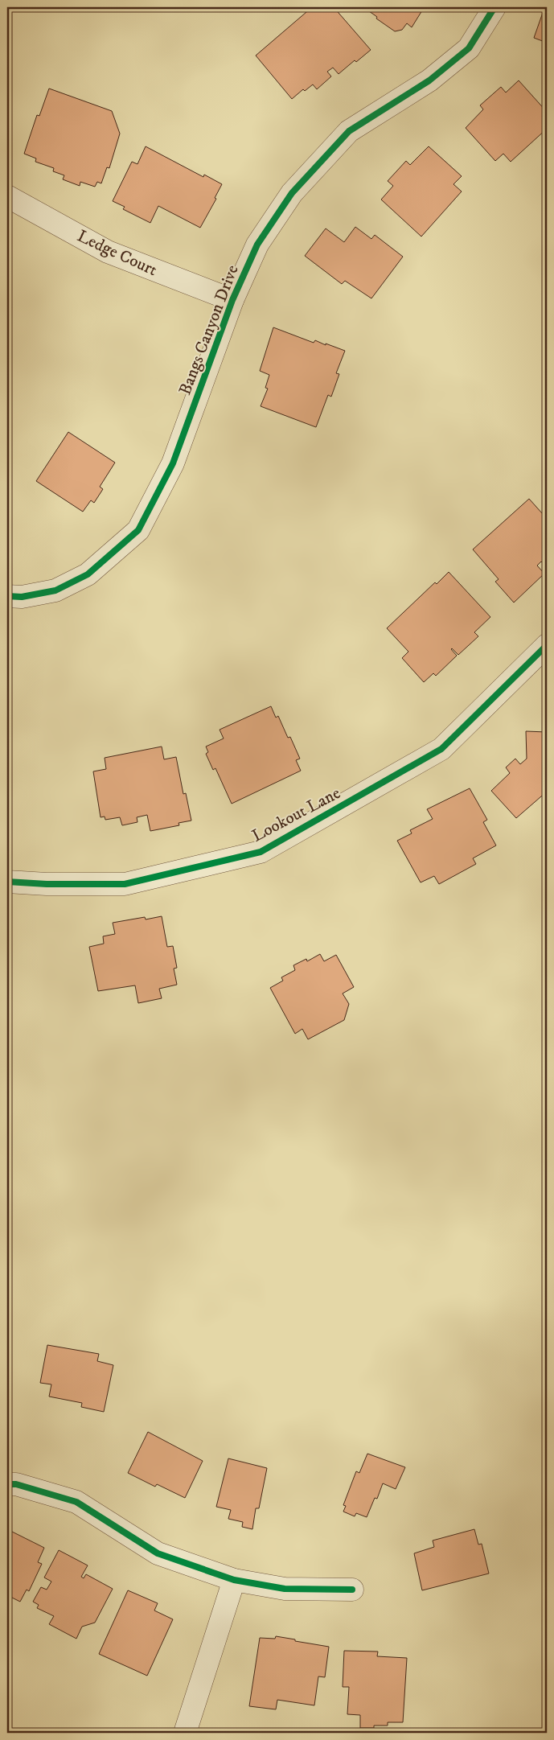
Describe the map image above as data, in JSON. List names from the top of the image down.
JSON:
{
  "streets": {
    "street": ["Ledge Court", "Bangs Canyon Drive", "Lookout Lane"]
  },
  "crossings": [
    ["Ledge Court", "Bangs Canyon Drive"]
  ]
}
